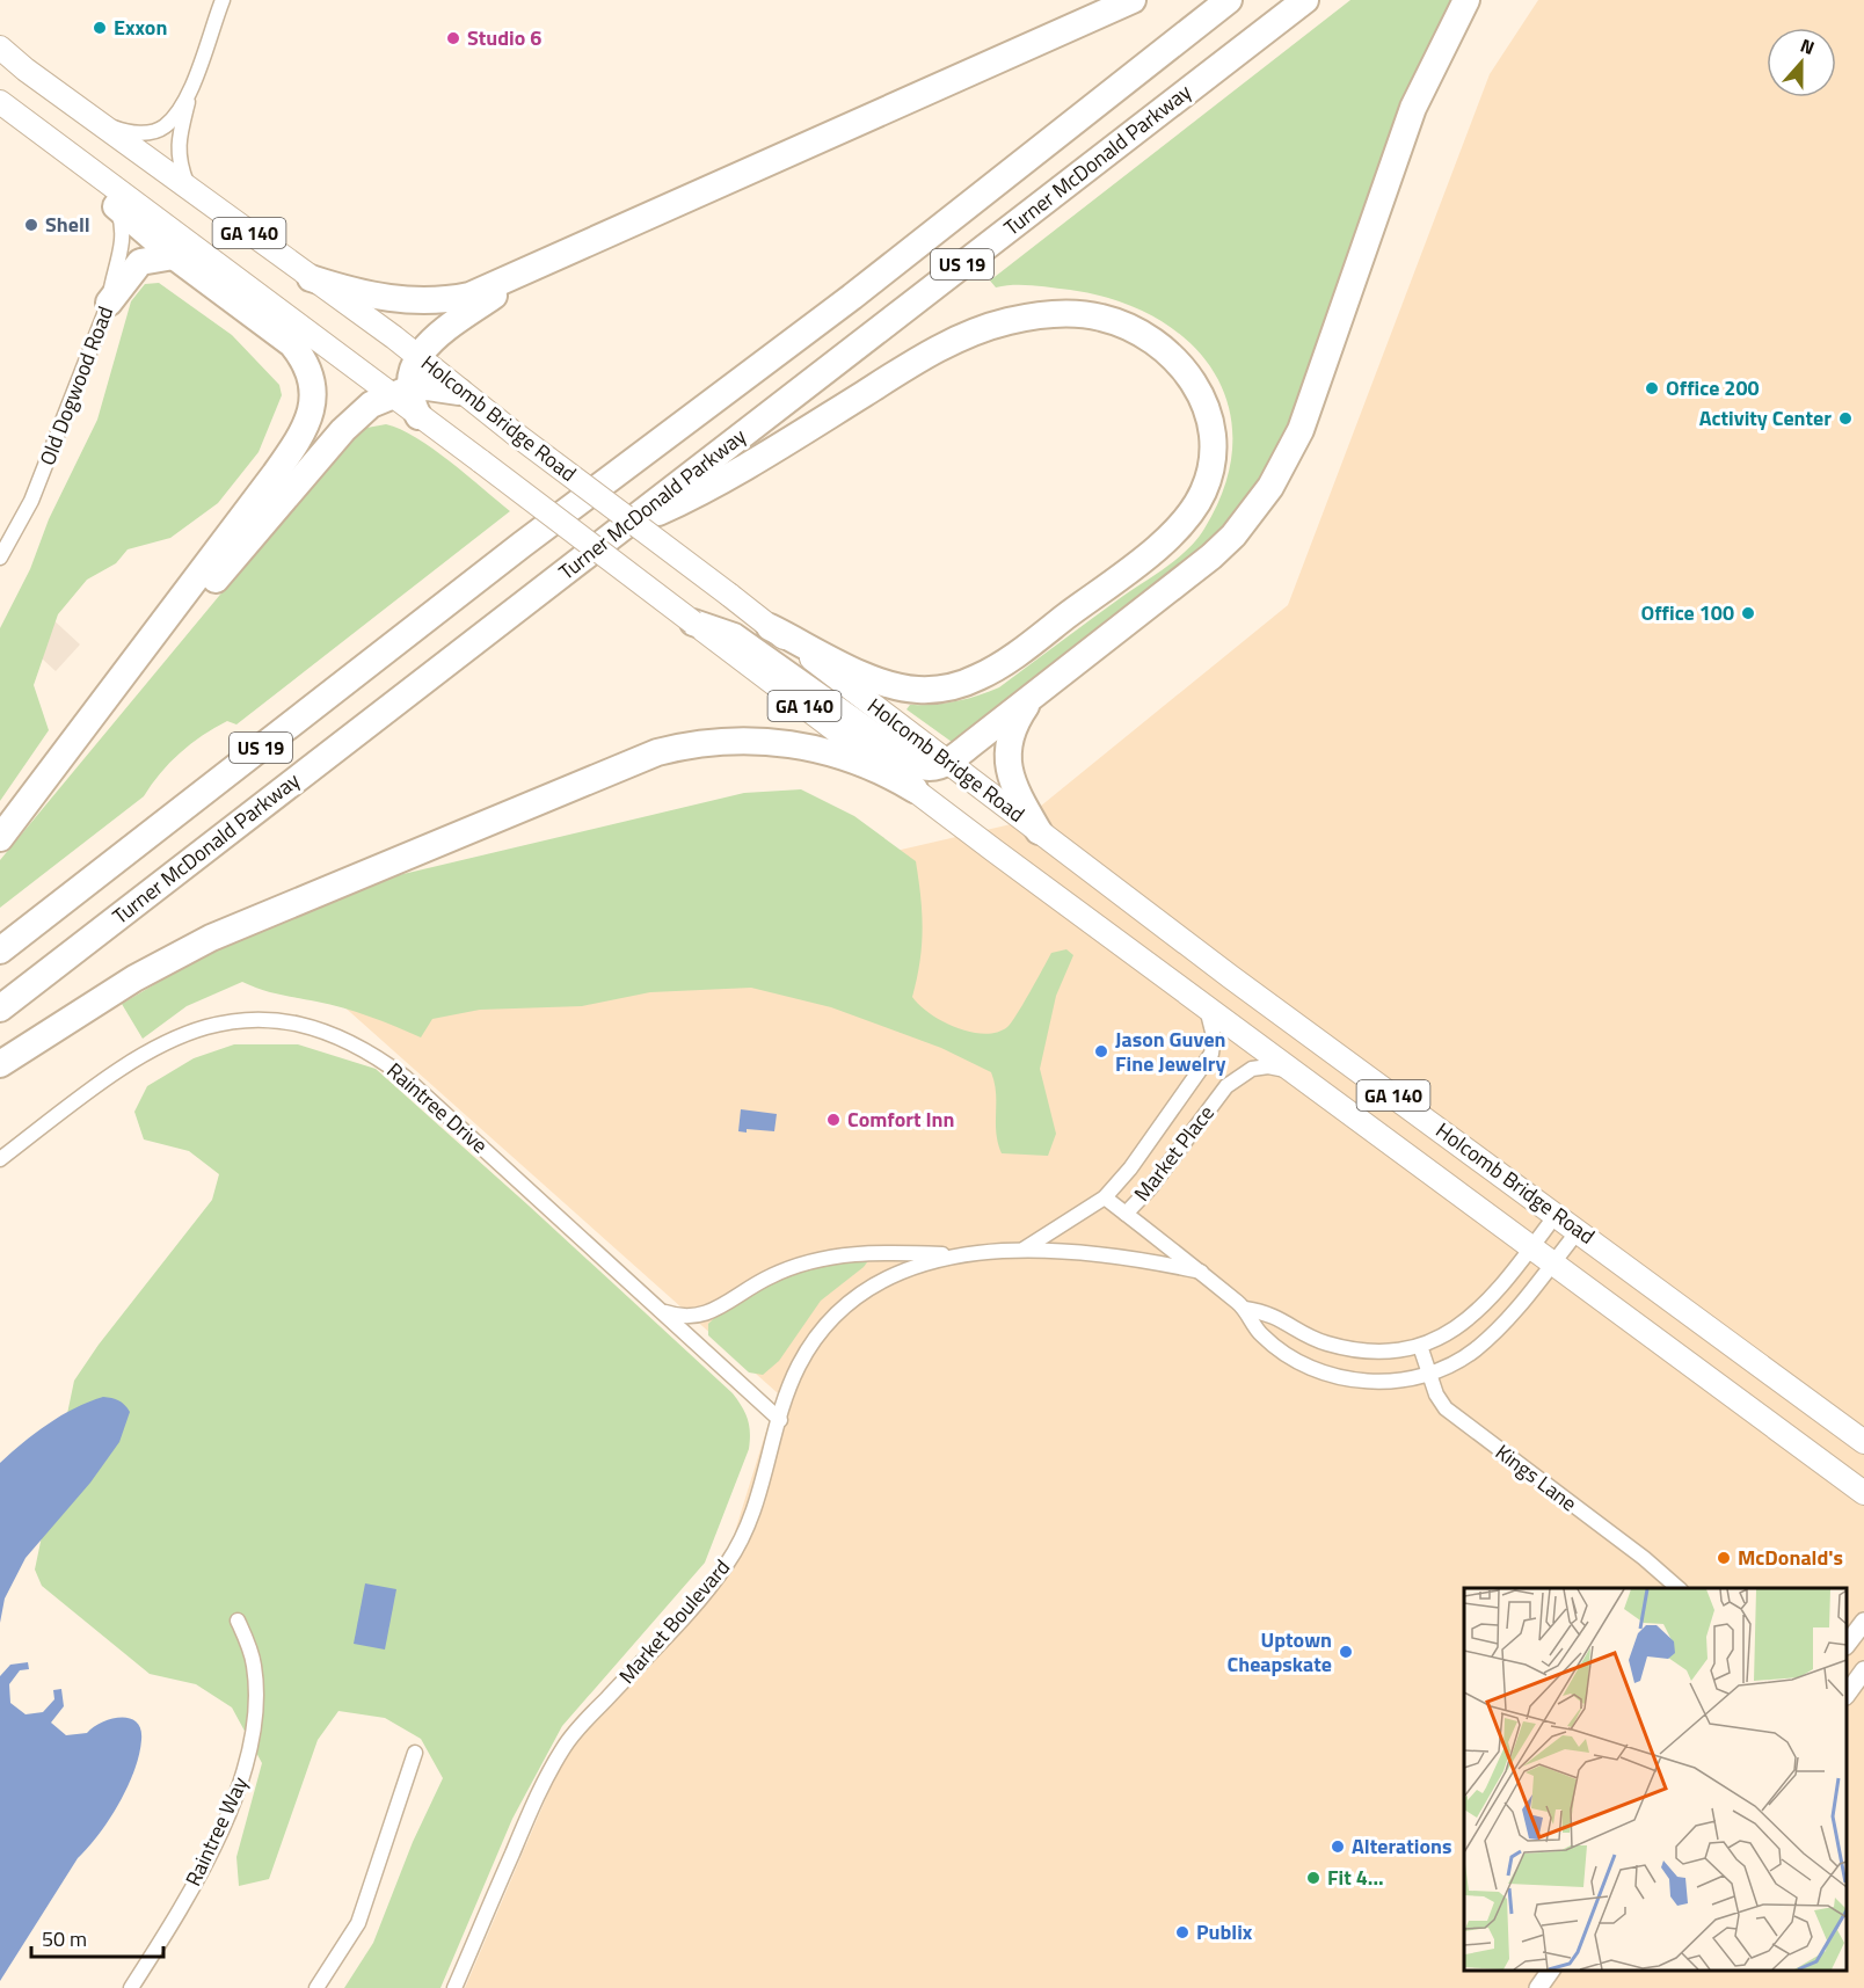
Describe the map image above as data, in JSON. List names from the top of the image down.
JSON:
{
  "streets": {
    "highway": ["Turner McDonald Parkway", "US 19"],
    "main road": ["GA 140", "Holcomb Bridge Road"],
    "street": [
      "Old Dogwood Road",
      "Raintree Drive",
      "Market Place",
      "Kings Lane",
      "Market Boulevard",
      "Raintree Way"
    ]
  },
  "crossings": [
    ["Holcomb Bridge Road", "Market Place"],
    ["Holcomb Bridge Road", "Market Boulevard"],
    ["Raintree Drive", "Market Boulevard"],
    ["Market Place", "Market Boulevard"],
    ["Kings Lane", "Market Boulevard"]
  ],
  "places": [
    "Exxon",
    "Studio 6",
    "Shell",
    "Office 200",
    "Activity Center",
    "Office 100",
    "Jason Guven Fine Jewelry",
    "Comfort Inn",
    "McDonald's",
    "Uptown Cheapskate",
    "Alterations",
    "Fit 4...",
    "Publix"
  ],
  "scale_bar": "50 m",
  "north": "top"
}
